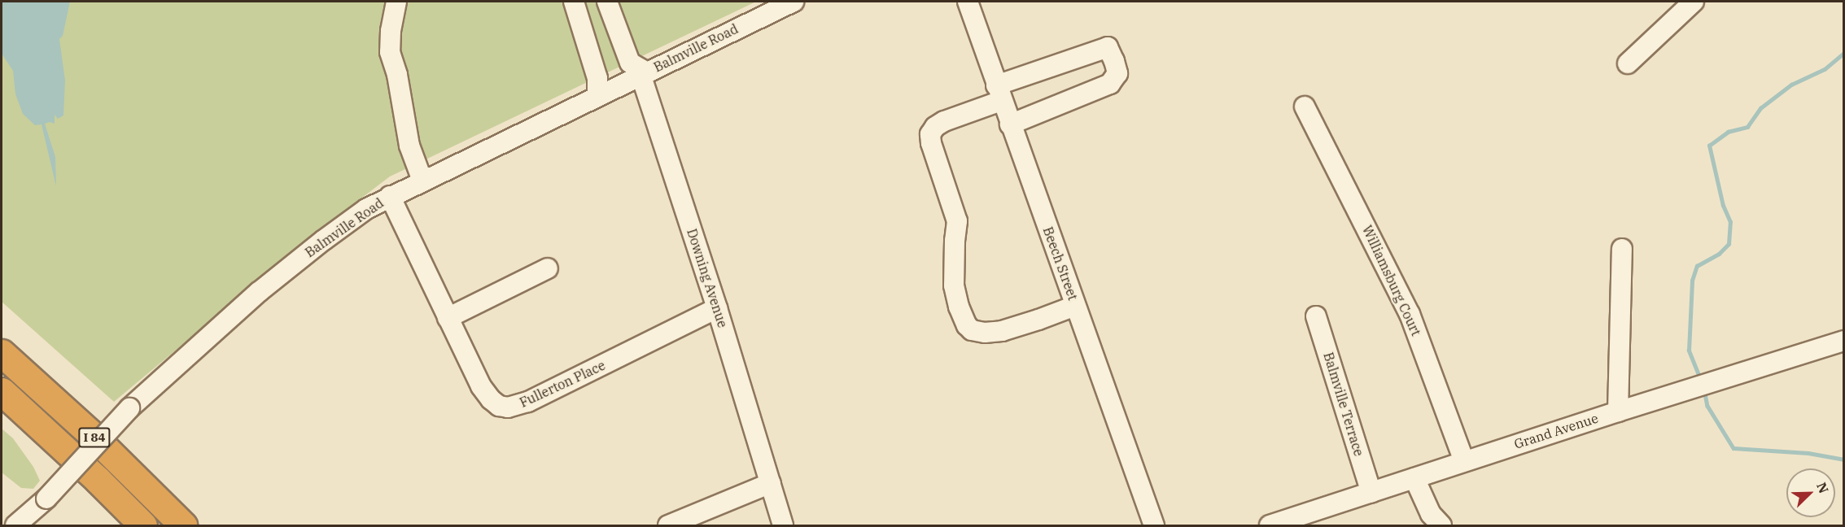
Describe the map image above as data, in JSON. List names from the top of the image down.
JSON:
{
  "streets": {
    "highway": ["I 84"],
    "street": [
      "Balmville Road",
      "Beech Street",
      "Downing Avenue",
      "Williamsburg Court",
      "Fullerton Place",
      "Balmville Terrace",
      "Grand Avenue"
    ]
  },
  "crossings": [
    ["Balmville Road", "Downing Avenue"],
    ["Balmville Road", "Fullerton Place"],
    ["Downing Avenue", "Fullerton Place"],
    ["Williamsburg Court", "Grand Avenue"],
    ["Balmville Terrace", "Grand Avenue"]
  ],
  "north": "top right"
}
